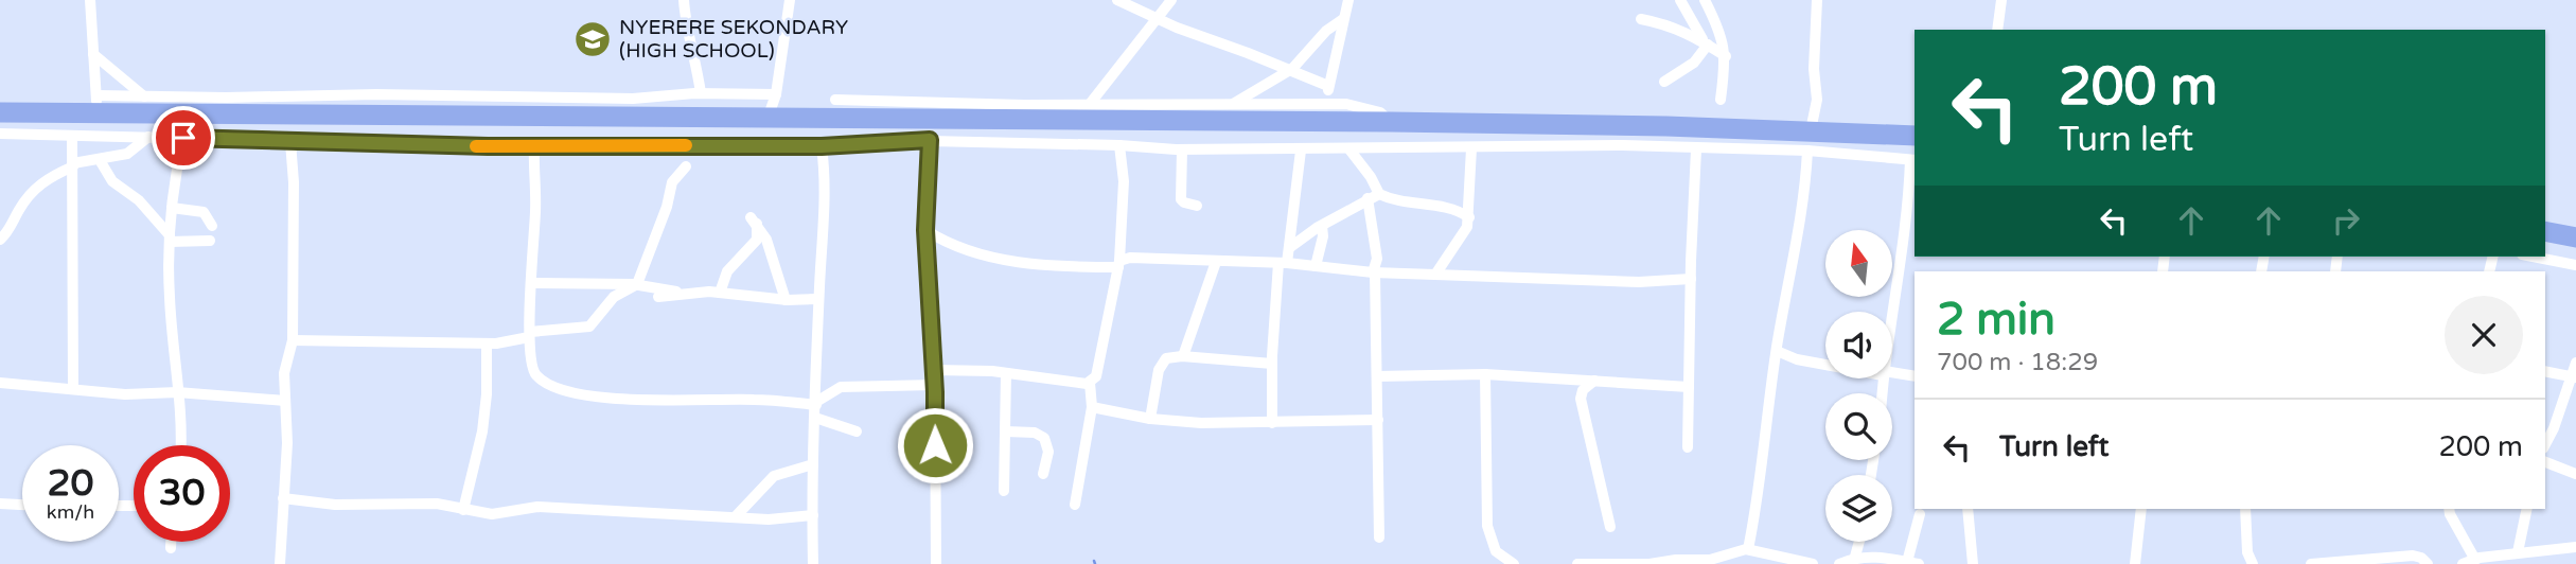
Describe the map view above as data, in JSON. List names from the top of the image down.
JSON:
{
  "places": {
    "school or university": ["NYERERE SEKONDARY (HIGH SCHOOL)"]
  },
  "north": "top",
  "page": {
    "turn": ["200 m", "Turn left"],
    "heading": ["2 min", "700 m · 18:29"],
    "list": [
      {
        "name": "Turn left",
        "value": "200 m"
      }
    ],
    "speed": "20 km/h",
    "limit": "30"
  }
}
